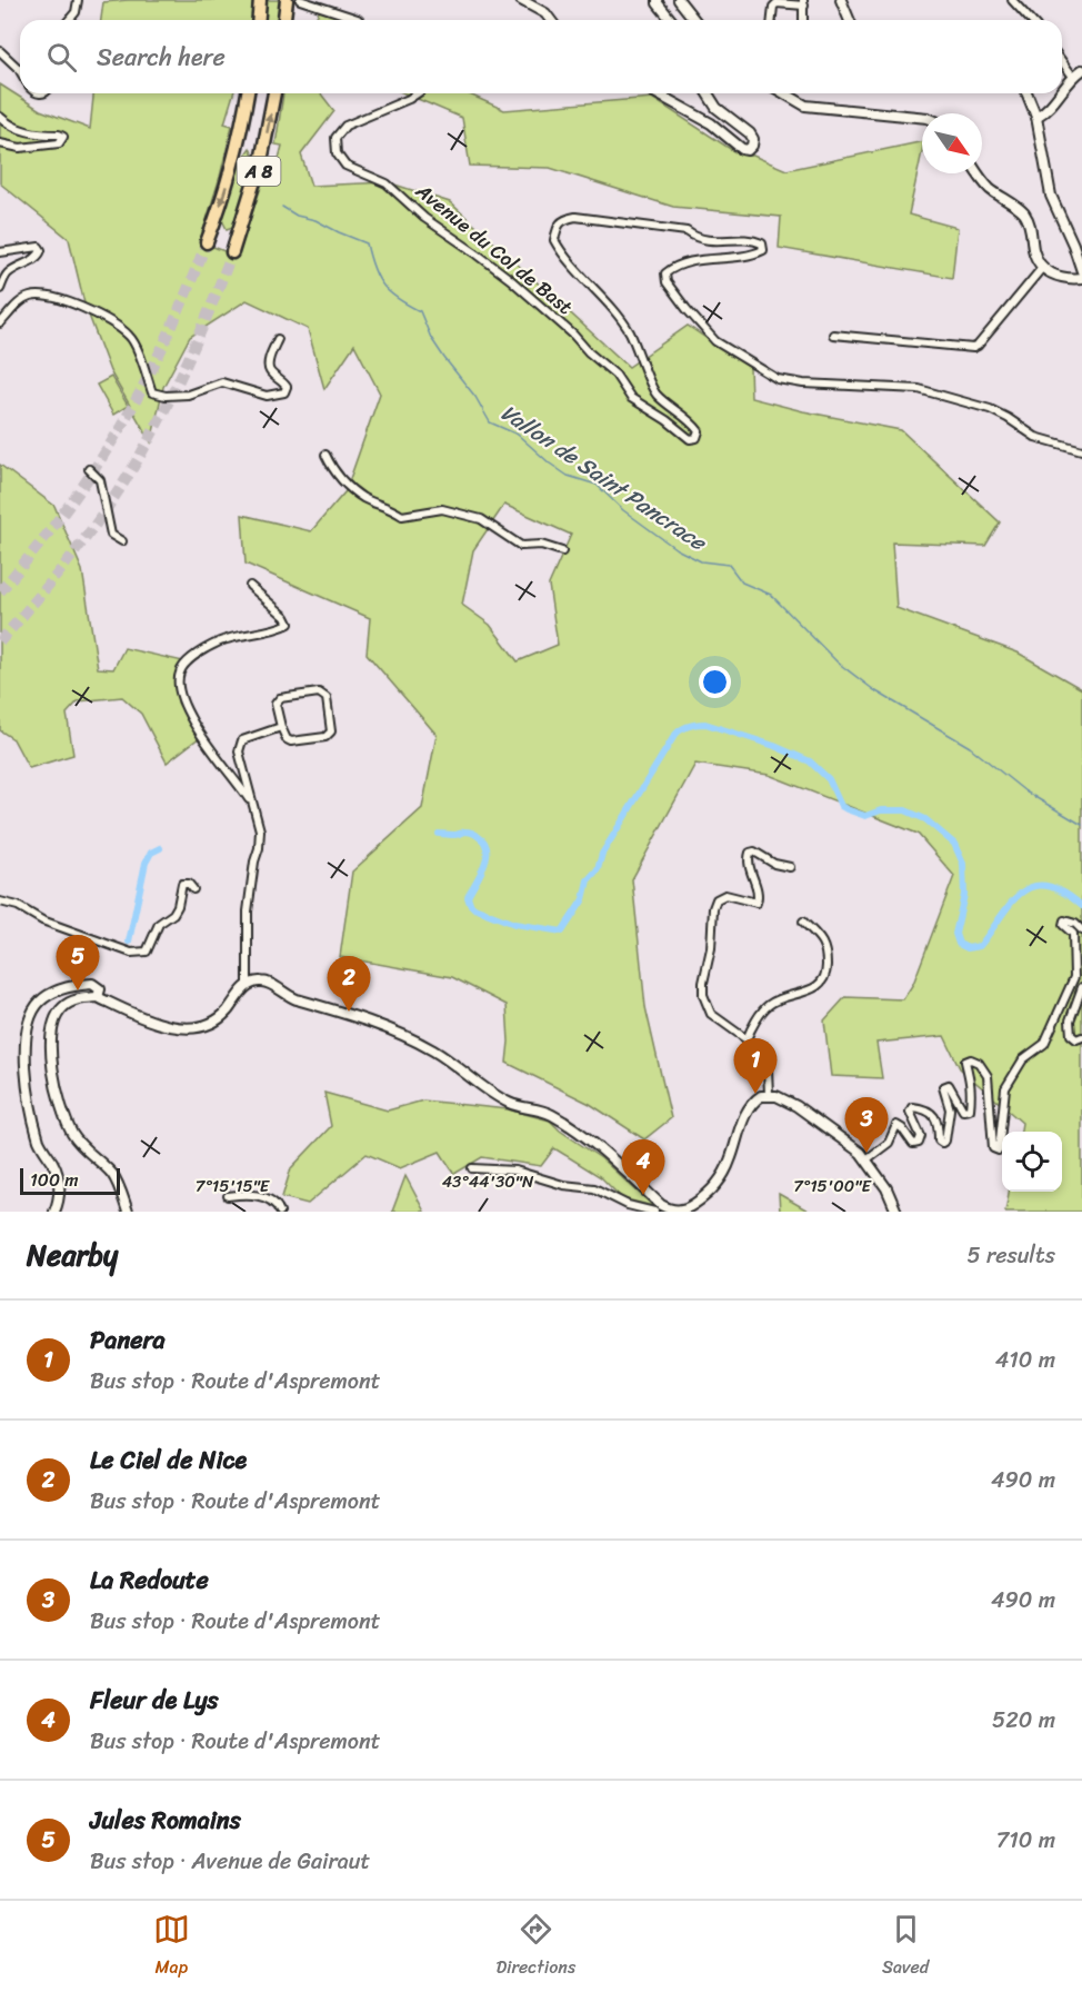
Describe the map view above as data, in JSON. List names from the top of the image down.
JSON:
{
  "streets": {
    "highway": ["A 8"],
    "street": ["Avenue du Col de Bast"]
  },
  "water": ["Vallon de Saint Pancrace"],
  "scale_bar": "100 m",
  "north": "bottom right",
  "page": {
    "search": "Search here",
    "pins": [
      "5",
      "2",
      "1",
      "3",
      "4"
    ],
    "scale": "100 m",
    "heading": ["Nearby", "5 results"],
    "list": [
      {
        "mark": "1",
        "name": "Panera",
        "note": "Bus stop · Route d'Aspremont",
        "value": "410 m"
      },
      {
        "mark": "2",
        "name": "Le Ciel de Nice",
        "note": "Bus stop · Route d'Aspremont",
        "value": "490 m"
      },
      {
        "mark": "3",
        "name": "La Redoute",
        "note": "Bus stop · Route d'Aspremont",
        "value": "490 m"
      },
      {
        "mark": "4",
        "name": "Fleur de Lys",
        "note": "Bus stop · Route d'Aspremont",
        "value": "520 m"
      },
      {
        "mark": "5",
        "name": "Jules Romains",
        "note": "Bus stop · Avenue de Gairaut",
        "value": "710 m"
      }
    ],
    "nav": ["Map", "Directions", "Saved"]
  },
  "coordinates": ["43°44'30\"N", "7°15'15\"E", "7°15'00\"E"]
}
